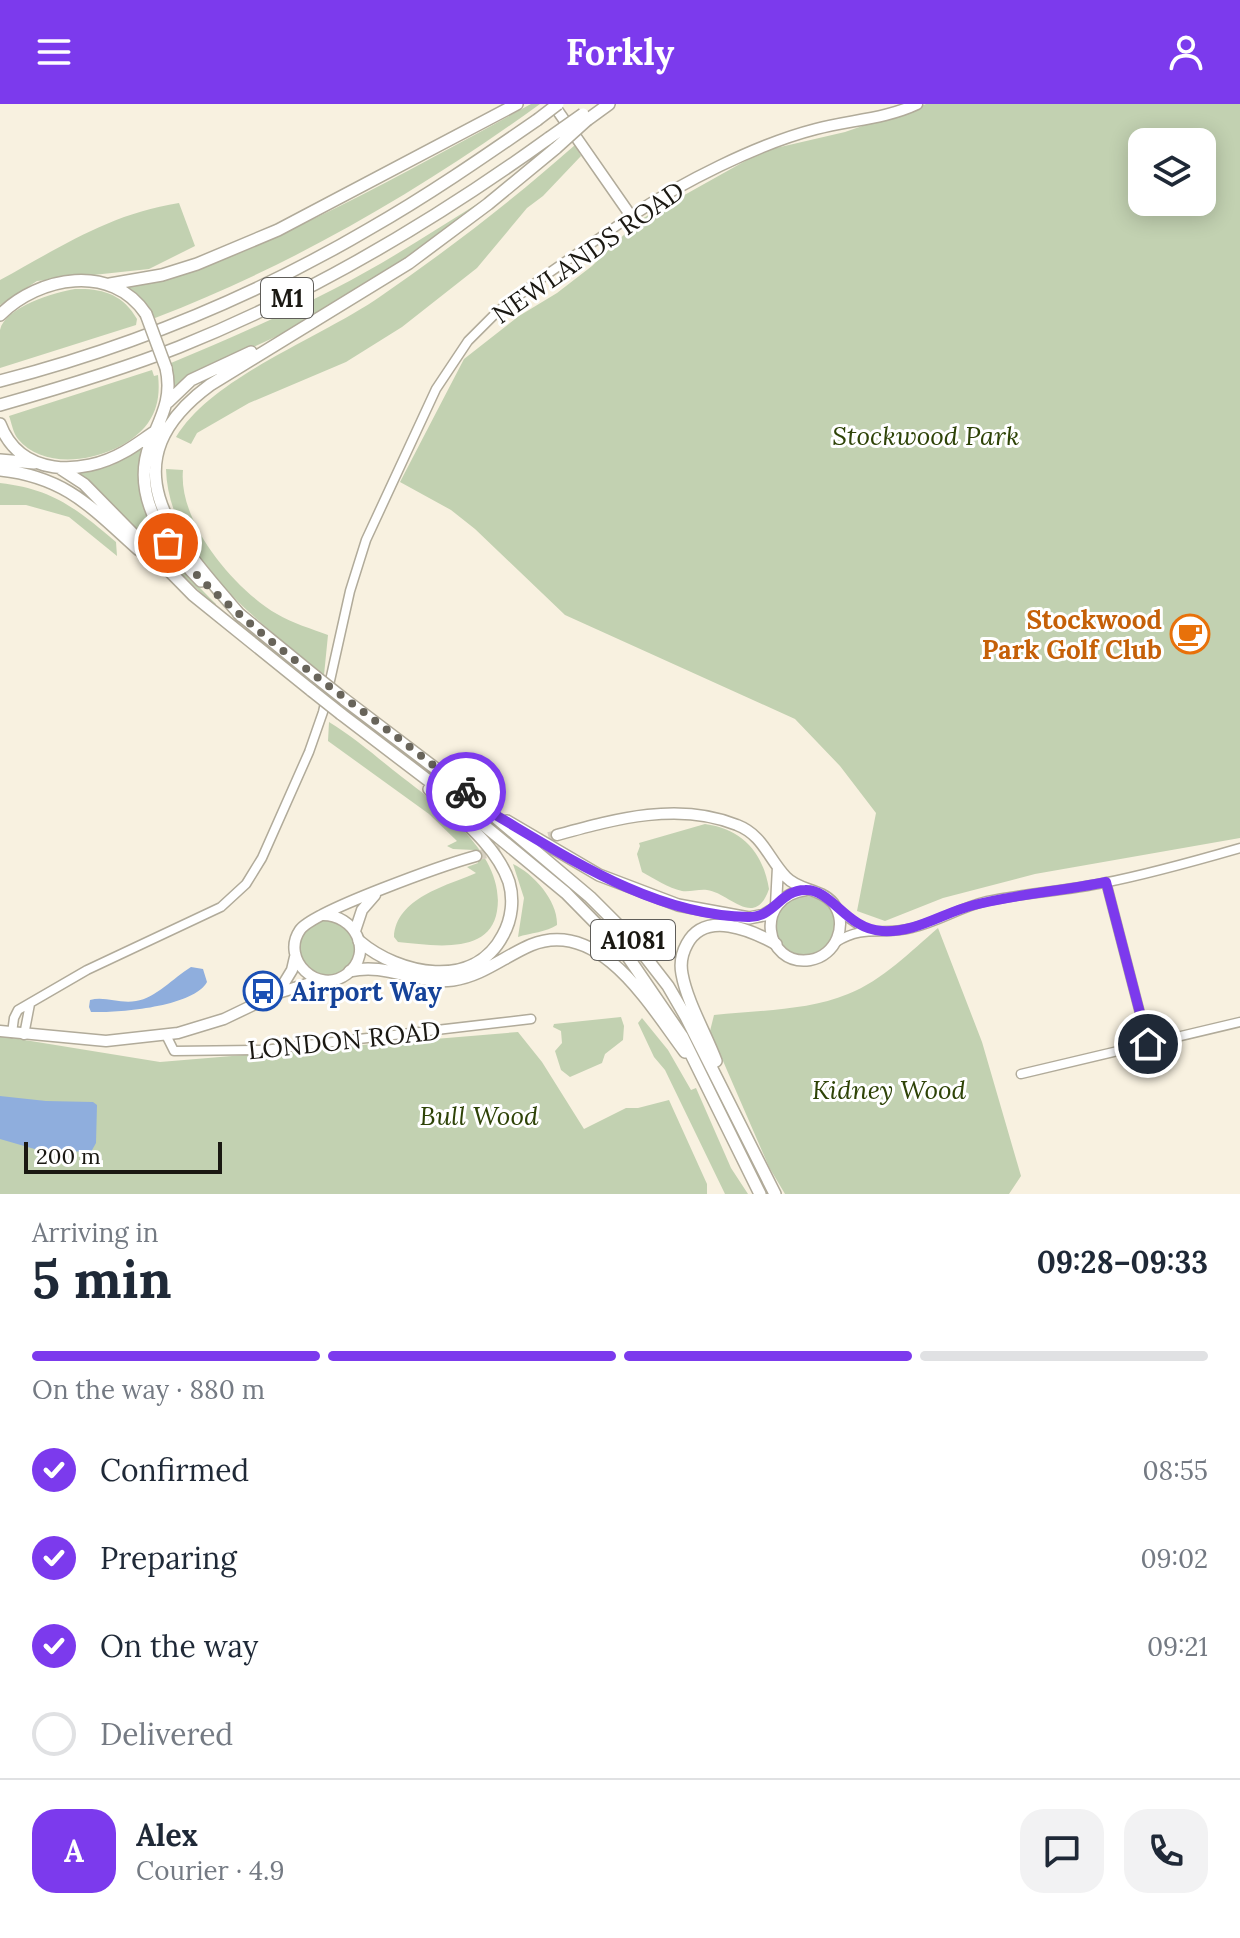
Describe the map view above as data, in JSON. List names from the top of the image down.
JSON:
{
  "streets": {
    "highway": ["M1", "A1081"],
    "main road": ["NEWLANDS ROAD", "LONDON ROAD"]
  },
  "crossings": [
    ["NEWLANDS ROAD", "LONDON ROAD"],
    ["A1081", "LONDON ROAD"]
  ],
  "parks": ["Stockwood Park", "Kidney Wood", "Bull Wood"],
  "places": {
    "cafe": ["Stockwood Park Golf Club"],
    "bus stop": ["Airport Way"]
  },
  "scale_bar": "200 m",
  "page": {
    "header": "Forkly",
    "scale": "200 m",
    "heading": ["5 min", "Arriving in", "09:28–09:33"],
    "panel": ["Alex", "Courier · 4.9"],
    "bar": "On the way · 880 m",
    "list": [
      ["Confirmed", "08:55"],
      ["Preparing", "09:02"],
      ["On the way", "09:21"],
      "Delivered"
    ],
    "round": "A"
  }
}
